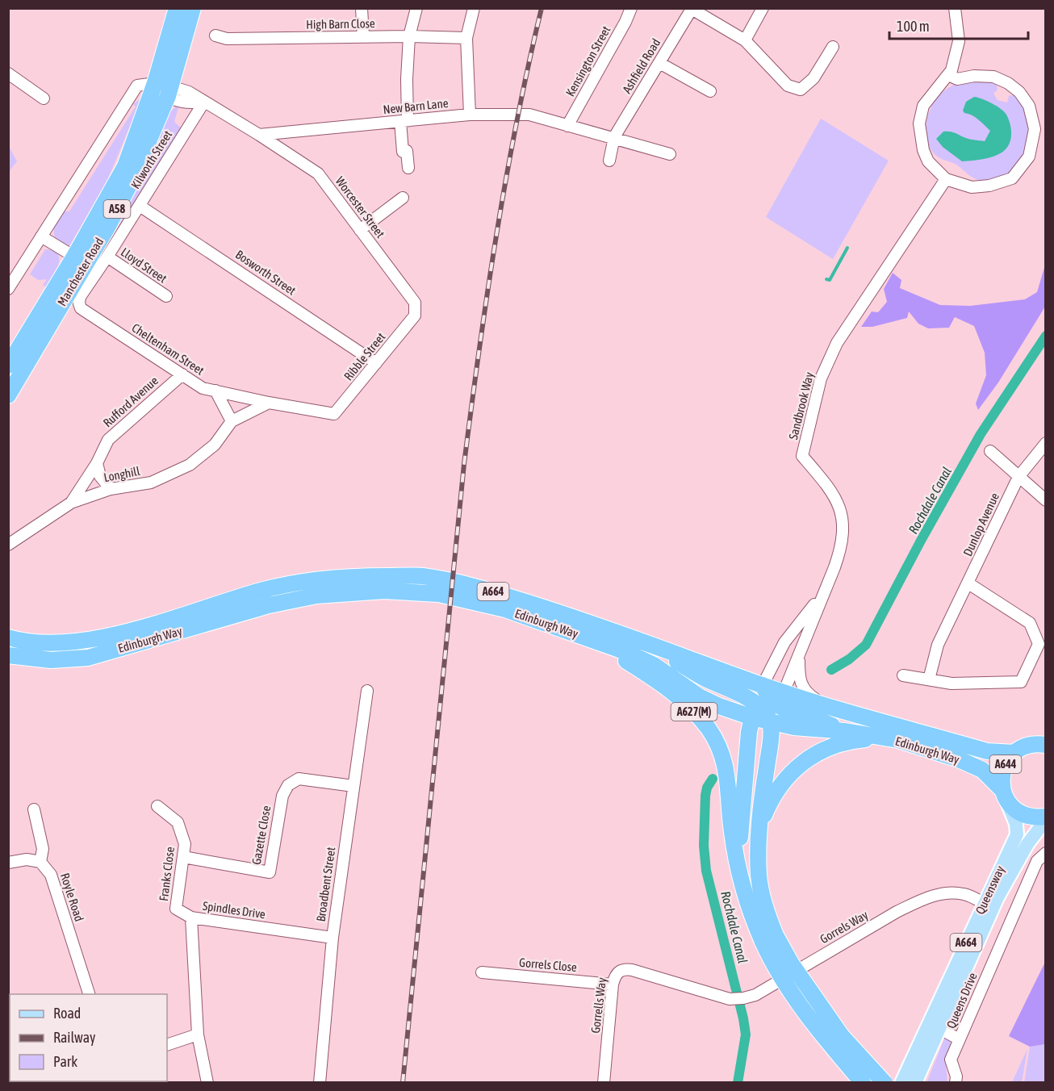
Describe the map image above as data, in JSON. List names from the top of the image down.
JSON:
{
  "streets": {
    "highway": [
      "A58",
      "Manchester Road",
      "A664",
      "Edinburgh Way",
      "A627(M)",
      "A644"
    ],
    "main road": ["Queensway"],
    "street": [
      "High Barn Close",
      "Kensington Street",
      "Ashfield Road",
      "New Barn Lane",
      "Kilworth Street",
      "Worcester Street",
      "Lloyd Street",
      "Bosworth Street",
      "Cheltenham Street",
      "Ribble Street",
      "Rufford Avenue",
      "Sandbrook Way",
      "Longhill",
      "Dunlop Avenue",
      "Gazette Close",
      "Franks Close",
      "Broadbent Street",
      "Royle Road",
      "Spindles Drive",
      "Gorrels Way",
      "Gorrels Close",
      "Queens Drive",
      "Gorrells Way"
    ]
  },
  "crossings": [
    ["Kensington Street", "New Barn Lane"],
    ["Ashfield Road", "New Barn Lane"],
    ["New Barn Lane", "Worcester Street"],
    ["Kilworth Street", "Lloyd Street"],
    ["Kilworth Street", "Bosworth Street"],
    ["Kilworth Street", "Cheltenham Street"],
    ["Worcester Street", "Ribble Street"],
    ["Lloyd Street", "Cheltenham Street"],
    ["Bosworth Street", "Ribble Street"],
    ["Cheltenham Street", "Ribble Street"],
    ["Cheltenham Street", "Rufford Avenue"],
    ["Rufford Avenue", "Longhill"],
    ["Sandbrook Way", "A664"],
    ["Sandbrook Way", "Edinburgh Way"],
    ["A664", "Edinburgh Way"],
    ["Edinburgh Way", "A627(M)"],
    ["Edinburgh Way", "A644"],
    ["Edinburgh Way", "Queensway"],
    ["A644", "Queensway"],
    ["Gazette Close", "Franks Close"],
    ["Gazette Close", "Broadbent Street"],
    ["Franks Close", "Spindles Drive"],
    ["Broadbent Street", "Spindles Drive"],
    ["Queensway", "Gorrels Way"],
    ["Gorrels Way", "Gorrells Way"],
    ["Gorrels Close", "Gorrells Way"]
  ],
  "water": ["Rochdale Canal"],
  "legend": ["Road", "Railway", "Park"],
  "scale_bar": "100 m"
}
